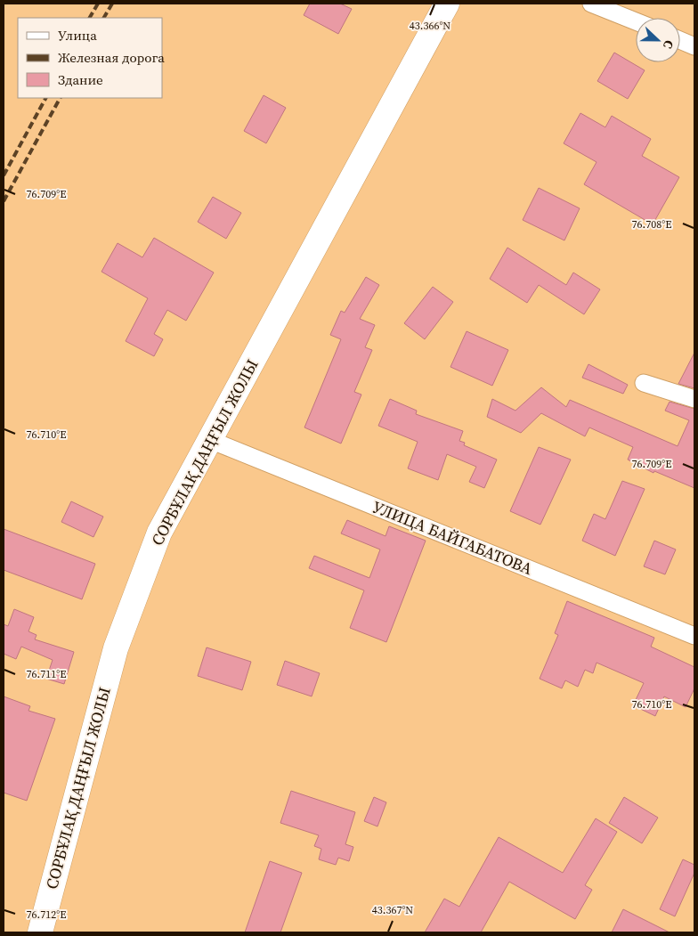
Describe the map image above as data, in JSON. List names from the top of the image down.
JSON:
{
  "streets": {
    "main road": ["СОРБҰЛАҚ ДАҢҒЫЛ ЖОЛЫ"],
    "street": ["УЛИЦА БАЙГАБАТОВА"]
  },
  "crossings": [
    ["СОРБҰЛАҚ ДАҢҒЫЛ ЖОЛЫ", "УЛИЦА БАЙГАБАТОВА"]
  ],
  "legend": ["Улица", "Железная дорога", "Здание"],
  "north": "right",
  "coordinates": [
    "43.366°N",
    "76.709°E",
    "76.708°E",
    "76.710°E",
    "76.711°E",
    "43.367°N",
    "76.712°E"
  ]
}
